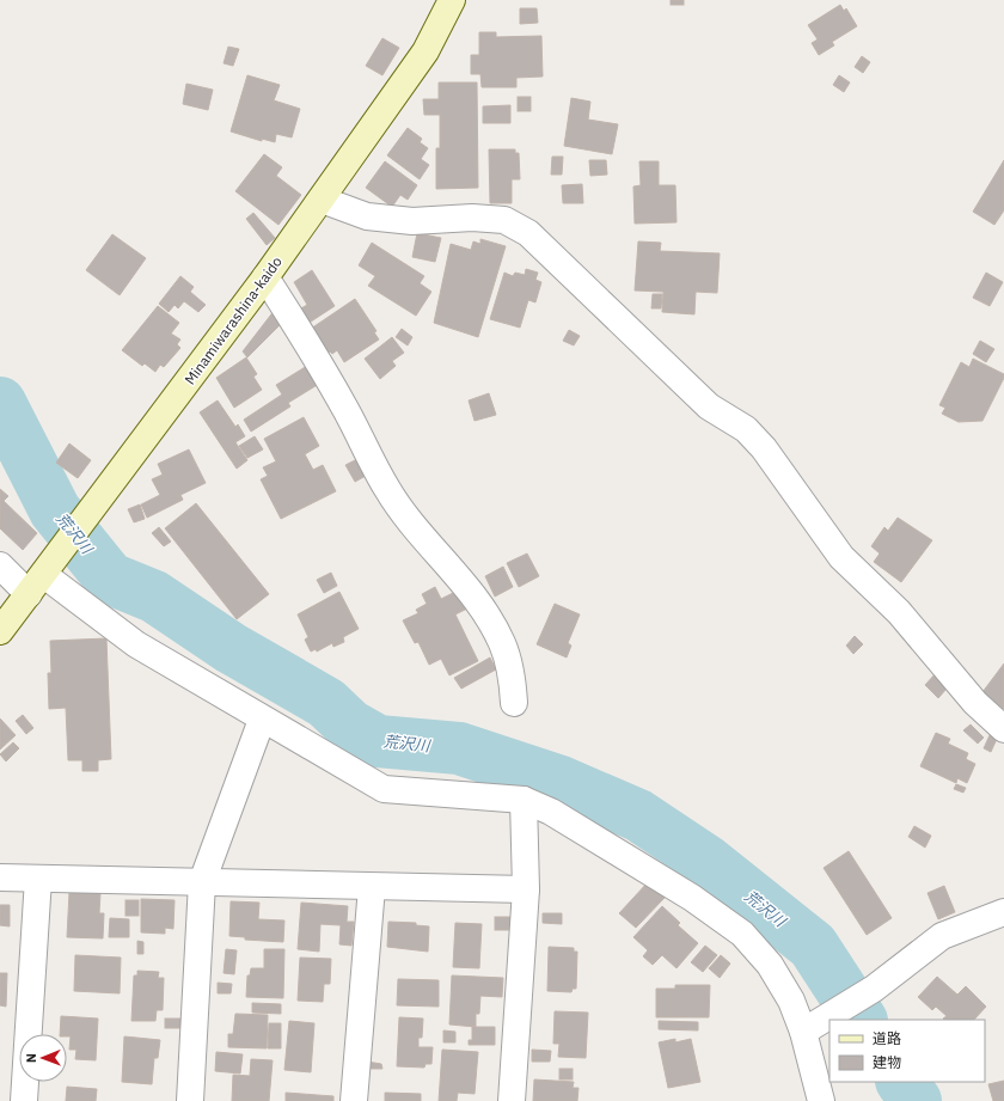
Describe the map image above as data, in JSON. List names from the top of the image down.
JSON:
{
  "streets": {
    "main road": ["Minamiwarashina-kaido"]
  },
  "water": ["荒沢川"],
  "legend": ["道路", "建物"],
  "north": "left"
}
